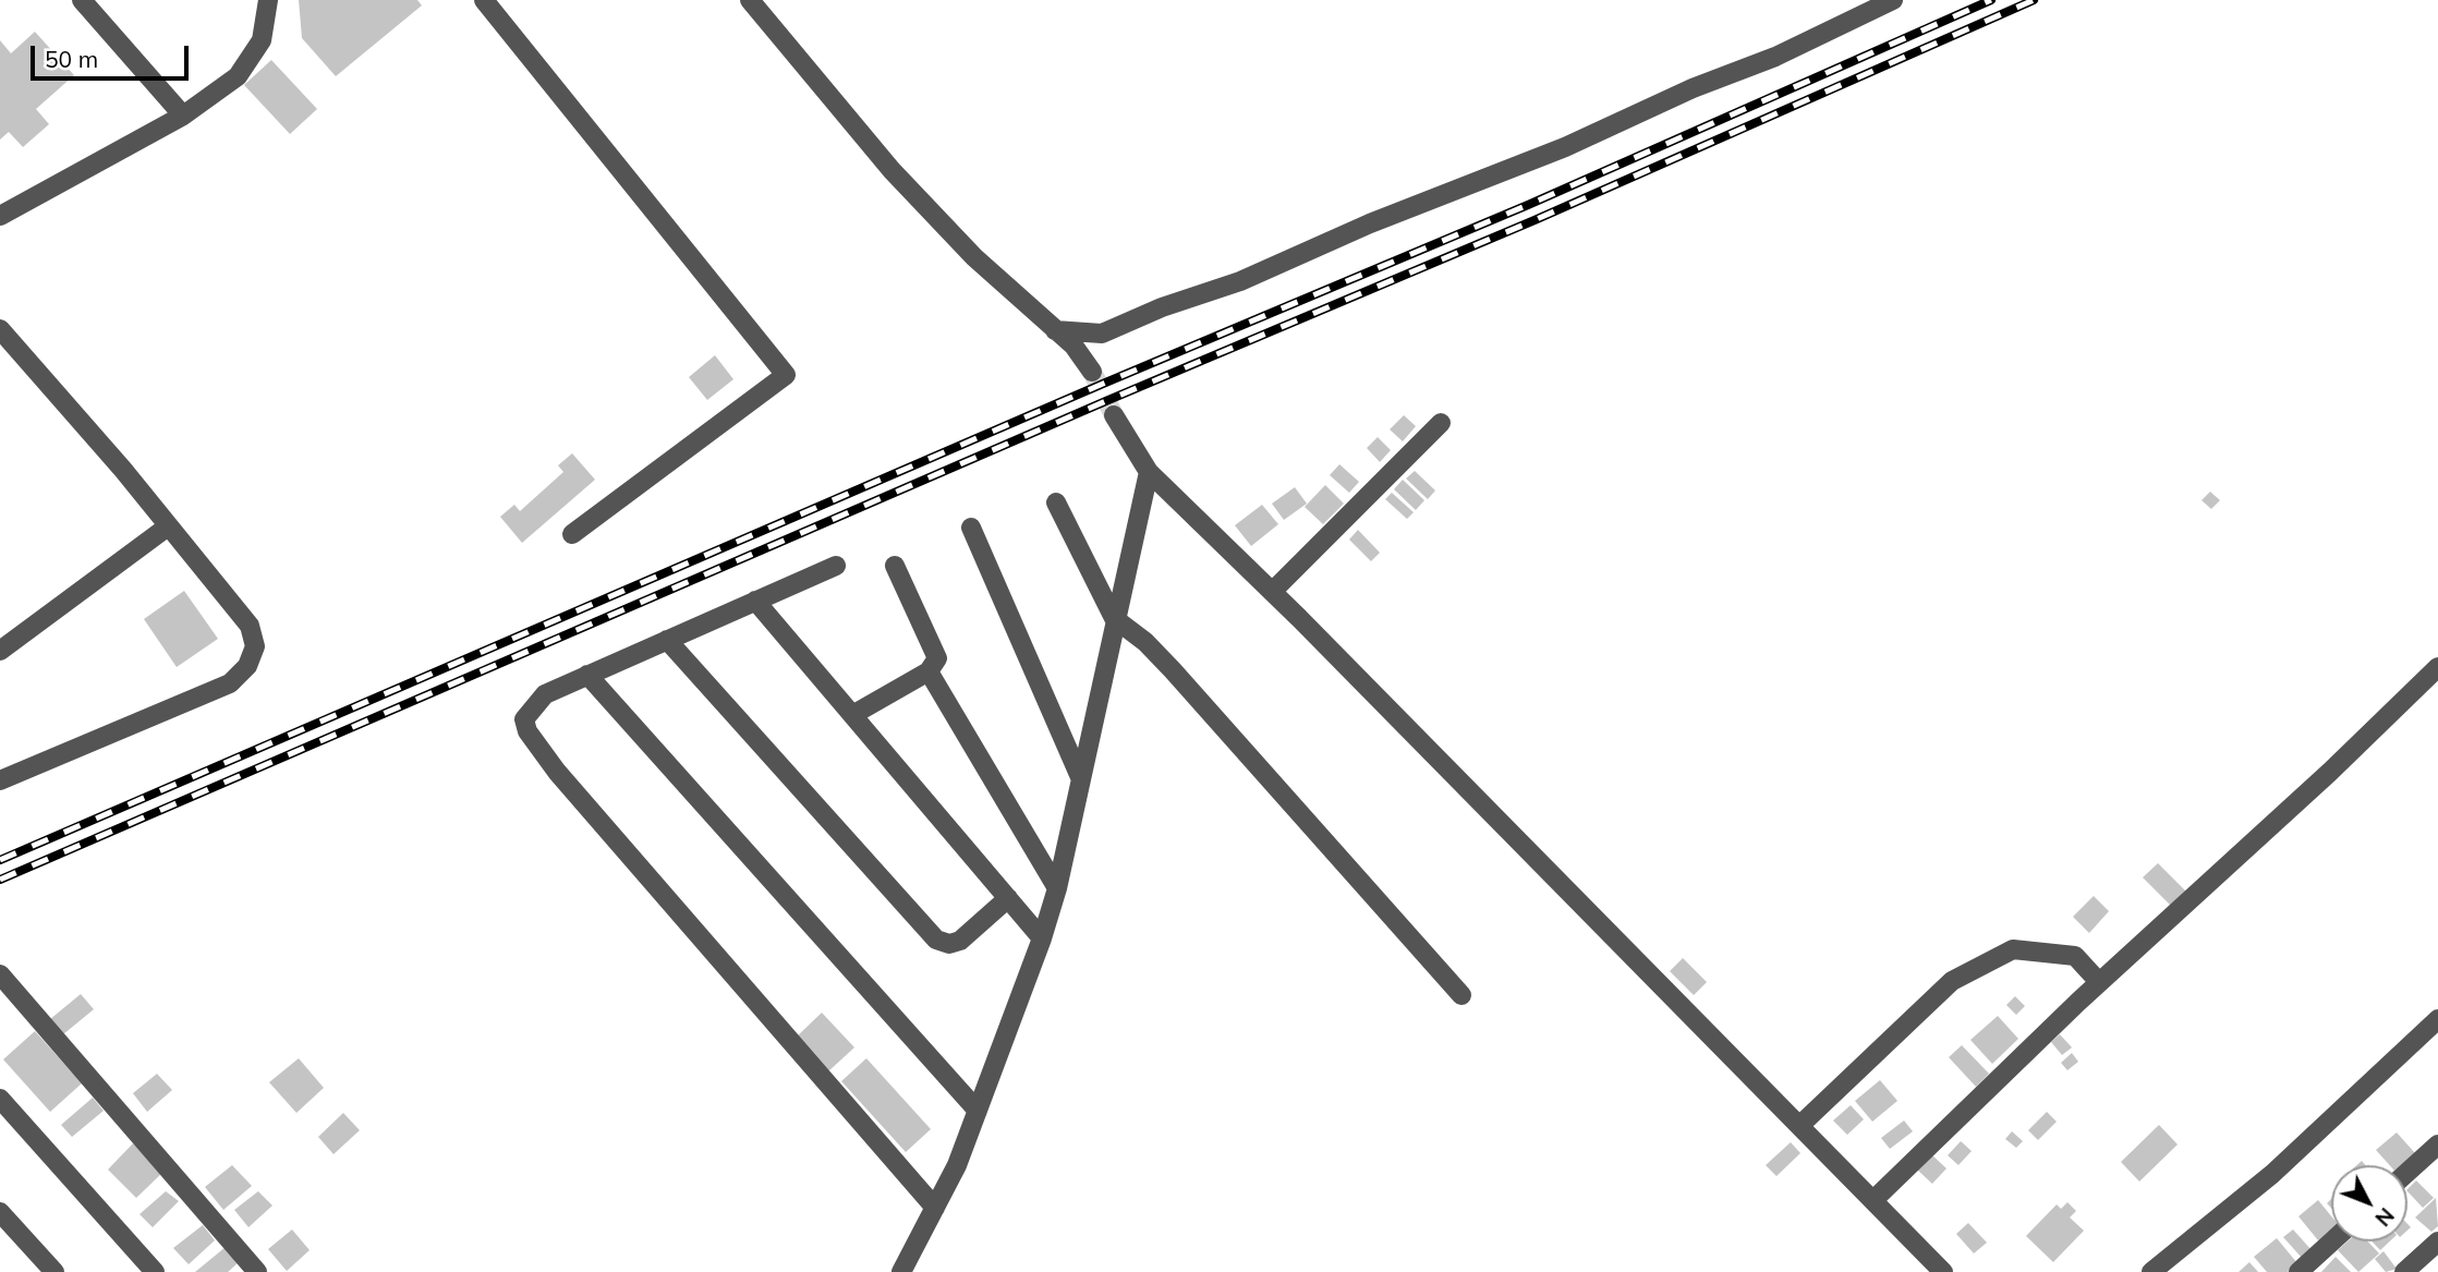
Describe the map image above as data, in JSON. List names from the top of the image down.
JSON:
{
  "scale_bar": "50 m",
  "north": "bottom right"
}
